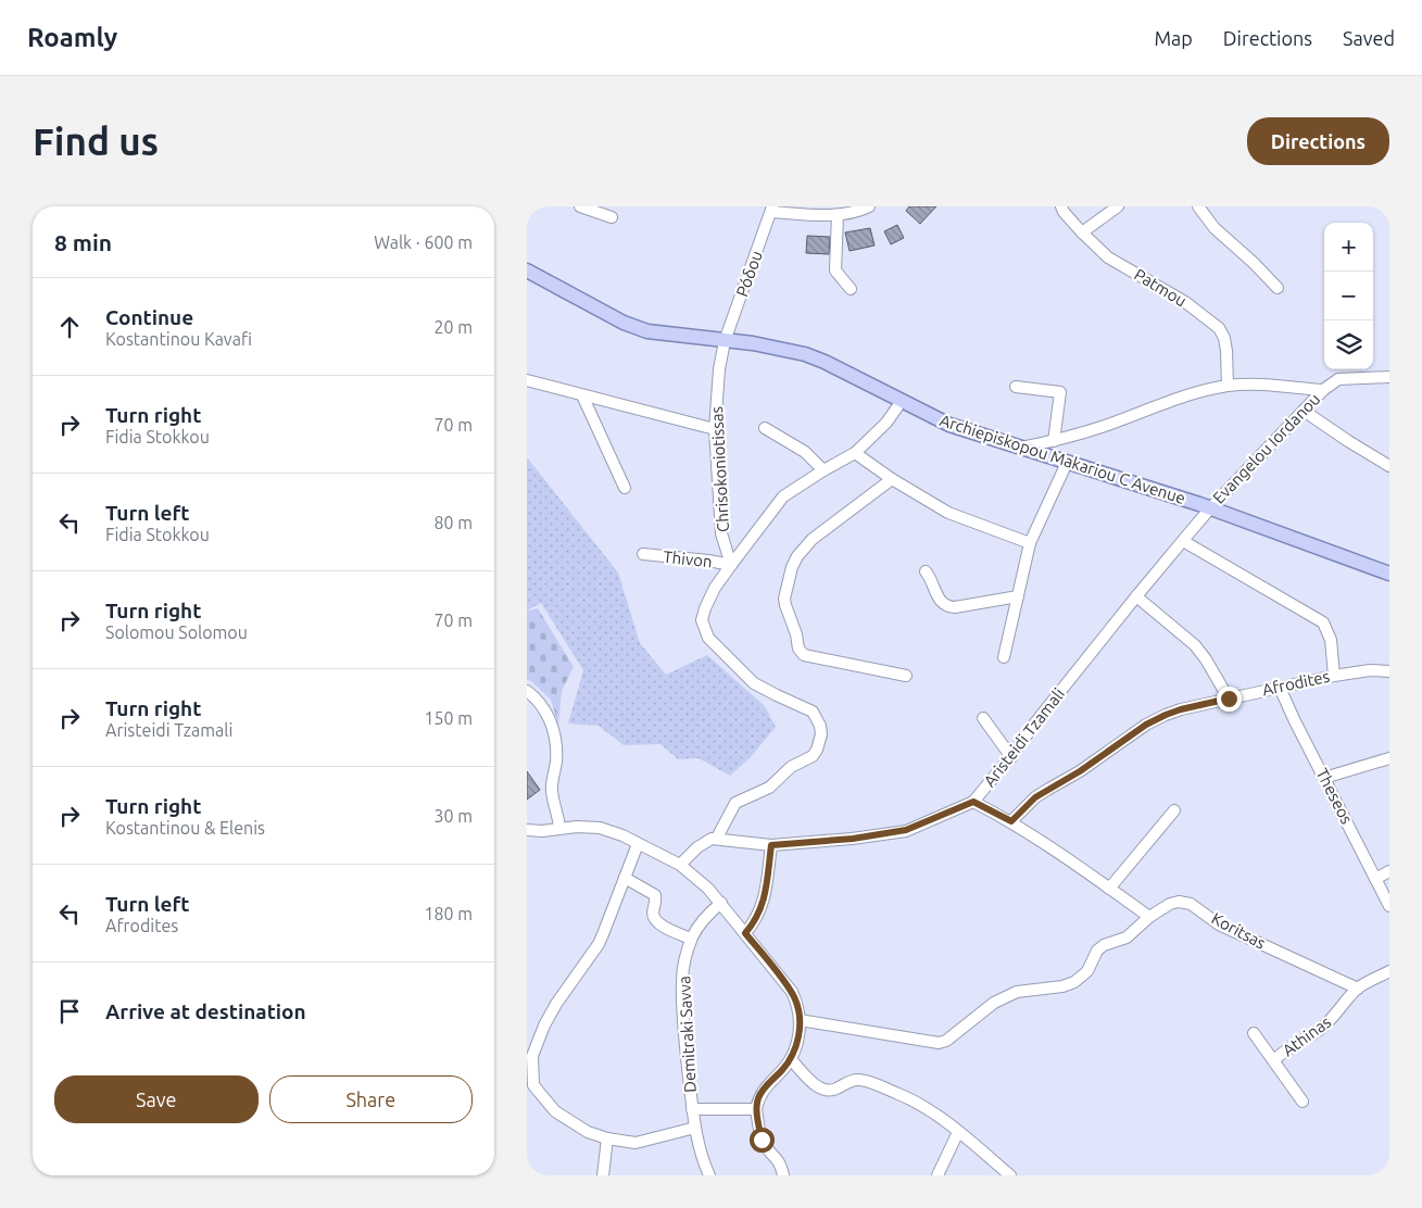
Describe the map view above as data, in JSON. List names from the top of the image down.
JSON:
{
  "streets": {
    "main road": ["Archiepiskopou Makariou C Avenue"],
    "street": [
      "Ρόδου",
      "Patmou",
      "Evangelou Iordanou",
      "Chrisokoniotissas",
      "Thivon",
      "Afrodites",
      "Aristeidi Tzamali",
      "Theseos",
      "Koritsas",
      "Demitraki Savva",
      "Athinas"
    ]
  },
  "crossings": [
    ["Ρόδου", "Archiepiskopou Makariou C Avenue"],
    ["Ρόδου", "Chrisokoniotissas"],
    ["Evangelou Iordanou", "Archiepiskopou Makariou C Avenue"],
    ["Evangelou Iordanou", "Aristeidi Tzamali"],
    ["Archiepiskopou Makariou C Avenue", "Chrisokoniotissas"],
    ["Archiepiskopou Makariou C Avenue", "Aristeidi Tzamali"],
    ["Chrisokoniotissas", "Thivon"],
    ["Afrodites", "Theseos"],
    ["Koritsas", "Athinas"]
  ],
  "page": {
    "header": "Roamly",
    "nav": ["Map", "Directions", "Saved"],
    "buttons": [
      "Directions",
      ["Save", "Share"]
    ],
    "title": "Find us",
    "heading": ["8 min", "Walk · 600 m"],
    "map_buttons": ["+", "−"],
    "list": [
      ["Continue", "Kostantinou Kavafi", "20 m"],
      ["Turn right", "Fidia Stokkou", "70 m"],
      ["Turn left", "Fidia Stokkou", "80 m"],
      ["Turn right", "Solomou Solomou", "70 m"],
      ["Turn right", "Aristeidi Tzamali", "150 m"],
      ["Turn right", "Kostantinou & Elenis", "30 m"],
      ["Turn left", "Afrodites", "180 m"],
      "Arrive at destination"
    ]
  }
}
